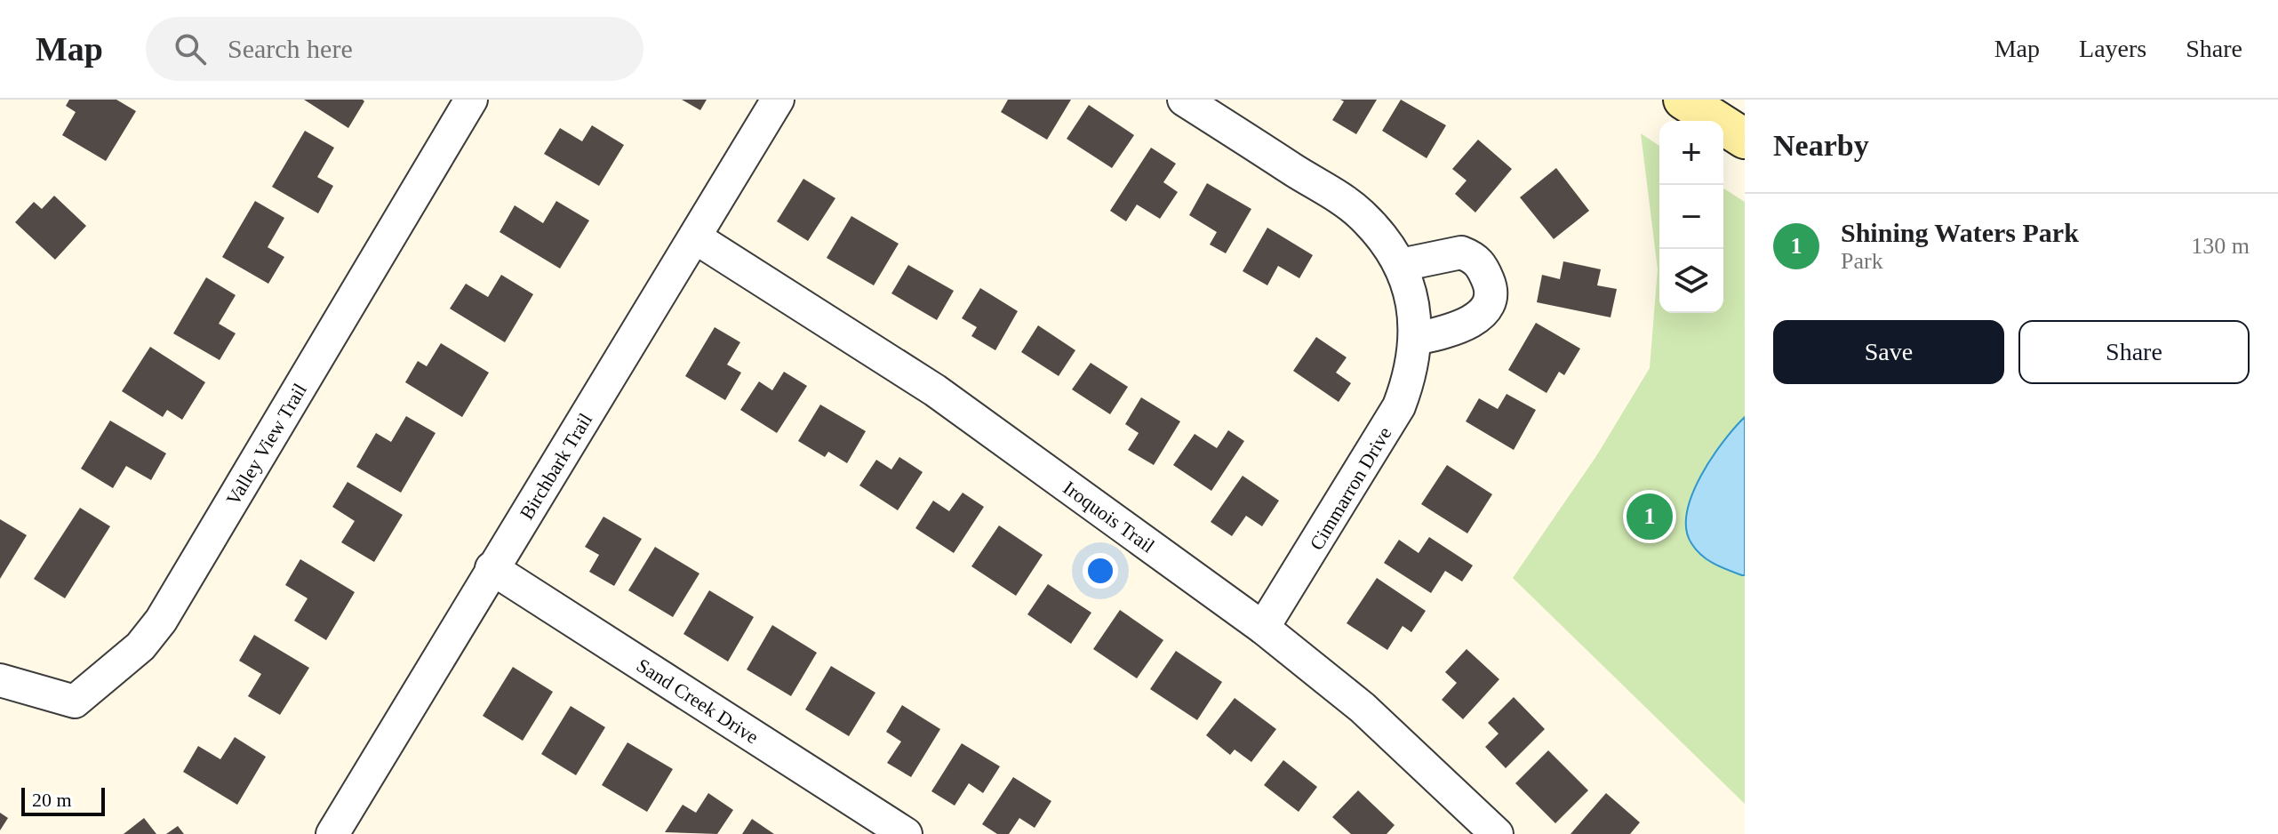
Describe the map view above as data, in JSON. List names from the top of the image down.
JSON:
{
  "streets": {
    "street": [
      "Valley View Trail",
      "Birchbark Trail",
      "Cimmarron Drive",
      "Iroquois Trail",
      "Sand Creek Drive"
    ]
  },
  "crossings": [
    ["Birchbark Trail", "Iroquois Trail"],
    ["Birchbark Trail", "Sand Creek Drive"],
    ["Cimmarron Drive", "Iroquois Trail"]
  ],
  "scale_bar": "20 m",
  "page": {
    "header": "Map",
    "search": "Search here",
    "nav": ["Map", "Layers", "Share"],
    "heading": "Nearby",
    "map_buttons": ["+", "−"],
    "list": [
      {
        "mark": "1",
        "name": "Shining Waters Park",
        "note": "Park",
        "value": "130 m"
      }
    ],
    "buttons": ["Save", "Share"],
    "pins": "1",
    "scale": "20 m"
  }
}
